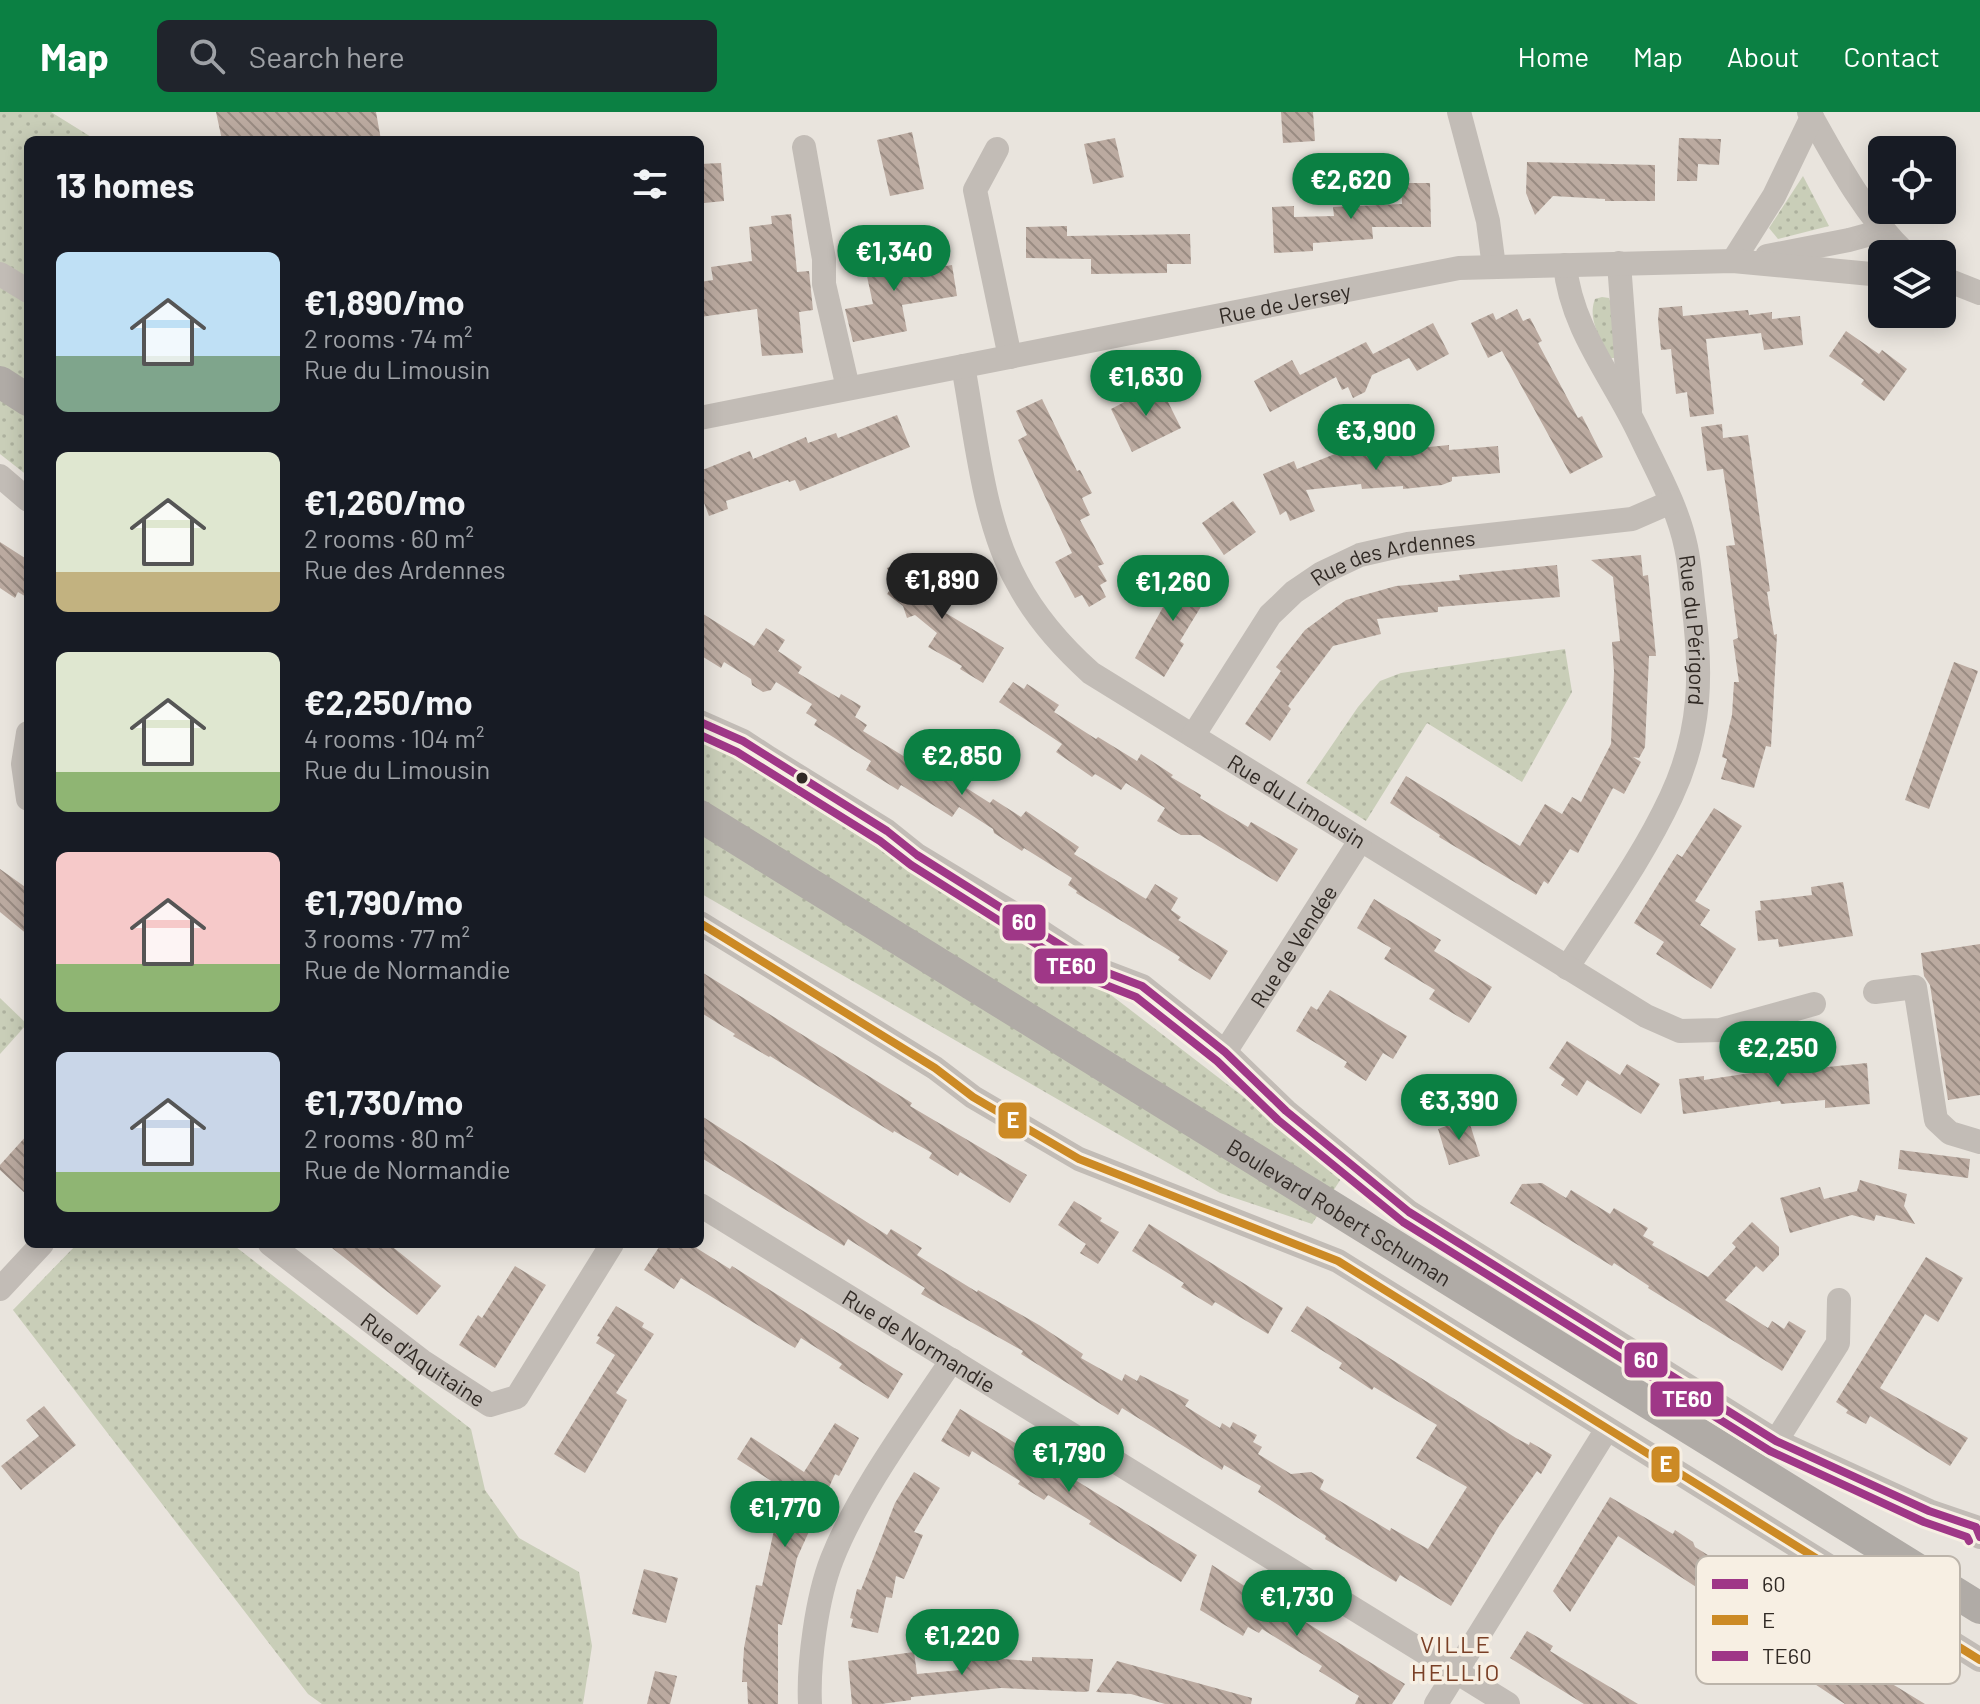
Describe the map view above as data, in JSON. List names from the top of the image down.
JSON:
{
  "streets": {
    "main road": ["Boulevard Robert Schuman"],
    "street": [
      "Rue de Jersey",
      "Rue des Ardennes",
      "Rue du Périgord",
      "Rue du Limousin",
      "Rue de Vendée",
      "Rue de Normandie",
      "Rue d'Aquitaine"
    ]
  },
  "crossings": [
    ["Rue de Jersey", "Rue du Périgord"],
    ["Rue de Jersey", "Rue du Limousin"],
    ["Rue des Ardennes", "Rue du Périgord"],
    ["Rue des Ardennes", "Rue du Limousin"],
    ["Rue du Périgord", "Rue du Limousin"],
    ["Rue du Limousin", "Rue de Vendée"]
  ],
  "districts": ["VILLE HELLIO"],
  "lines": ["transit line 60", "transit line TE60", "transit line E"],
  "legend": ["60", "E", "TE60"],
  "page": {
    "header": "Map",
    "search": "Search here",
    "nav": [
      "Home",
      "Map",
      "About",
      "Contact"
    ],
    "heading": "13 homes",
    "price": [
      "€2,620",
      "€1,340",
      "€1,630",
      "€3,900",
      "€1,890",
      "€1,260",
      "€2,850",
      "€2,250",
      "€3,390",
      "€1,790",
      "€1,770",
      "€1,730",
      "€1,220"
    ],
    "list": [
      {
        "name": "€1,890/mo",
        "note": "2 rooms · 74 m² · Rue du Limousin"
      },
      {
        "name": "€1,260/mo",
        "note": "2 rooms · 60 m² · Rue des Ardennes"
      },
      {
        "name": "€2,250/mo",
        "note": "4 rooms · 104 m² · Rue du Limousin"
      },
      {
        "name": "€1,790/mo",
        "note": "3 rooms · 77 m² · Rue de Normandie"
      },
      {
        "name": "€1,730/mo",
        "note": "2 rooms · 80 m² · Rue de Normandie"
      }
    ]
  }
}
